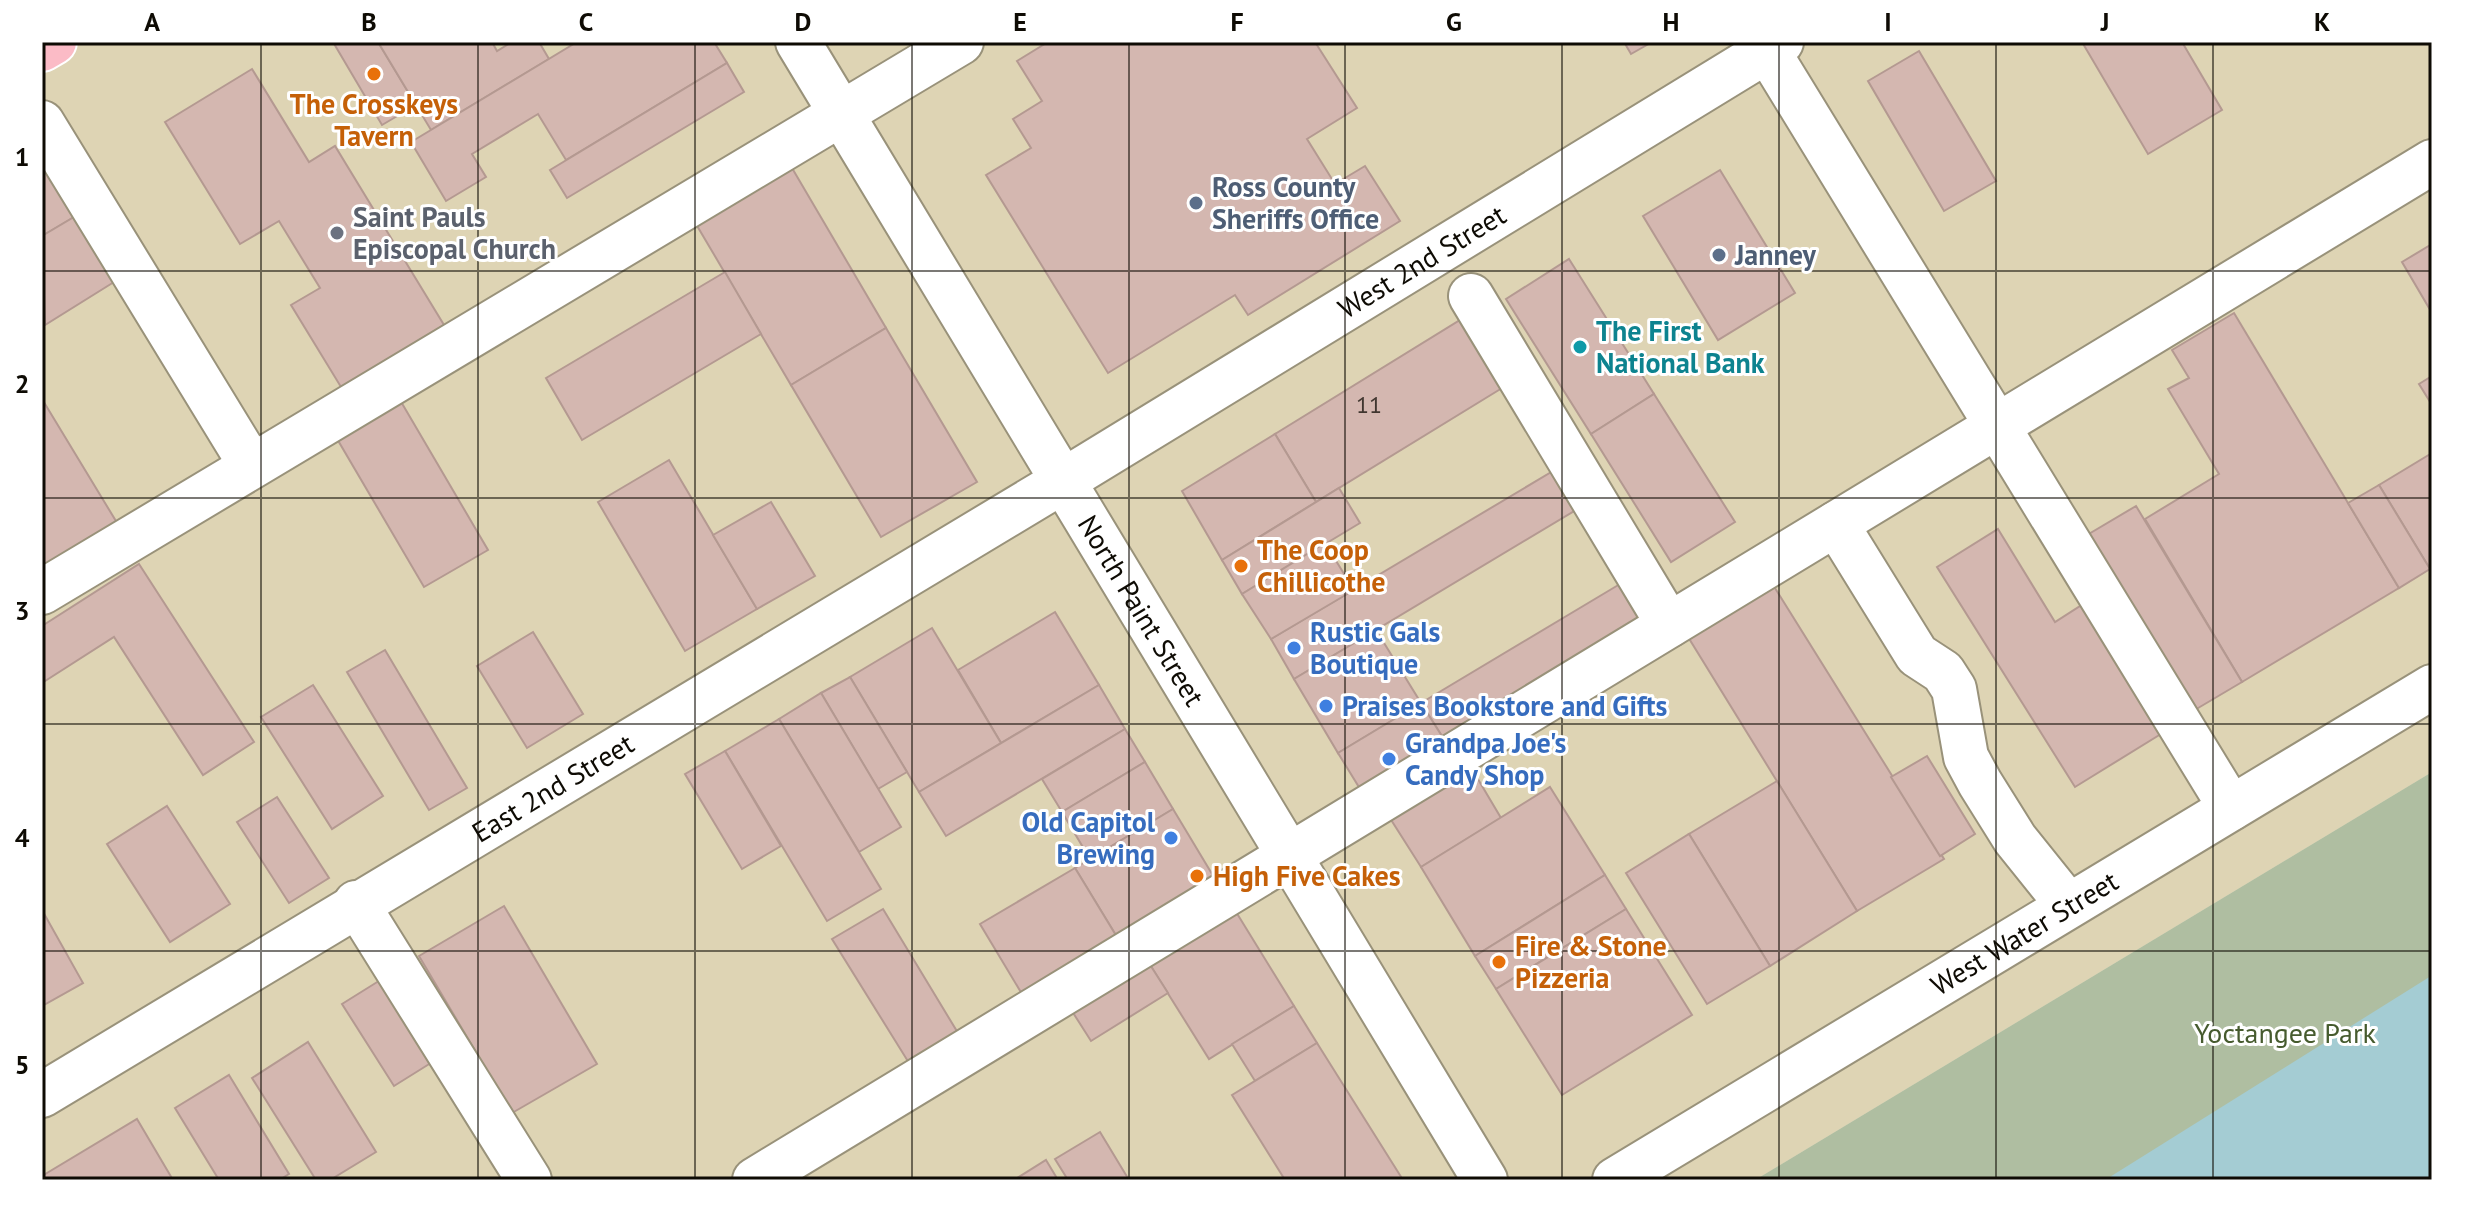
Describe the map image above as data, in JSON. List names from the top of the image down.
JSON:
{
  "streets": {
    "street": [
      "West 2nd Street",
      "North Paint Street",
      "East 2nd Street",
      "West Water Street"
    ]
  },
  "crossings": [
    ["West 2nd Street", "North Paint Street"],
    ["West 2nd Street", "East 2nd Street"],
    ["North Paint Street", "East 2nd Street"]
  ],
  "parks": ["Yoctangee Park"],
  "places": [
    "The Crosskeys Tavern",
    "Ross County Sheriffs Office",
    "Saint Pauls Episcopal Church",
    "Janney",
    "The First National Bank",
    "The Coop Chillicothe",
    "Rustic Gals Boutique",
    "Praises Bookstore and Gifts",
    "Grandpa Joe's Candy Shop",
    "Old Capitol Brewing",
    "High Five Cakes",
    "Fire & Stone Pizzeria"
  ],
  "house_numbers": ["11"],
  "grid": {
    "columns": [
      "A",
      "B",
      "C",
      "D",
      "E",
      "F",
      "G",
      "H",
      "I",
      "J",
      "K"
    ],
    "rows": [
      "1",
      "2",
      "3",
      "4",
      "5"
    ]
  }
}
